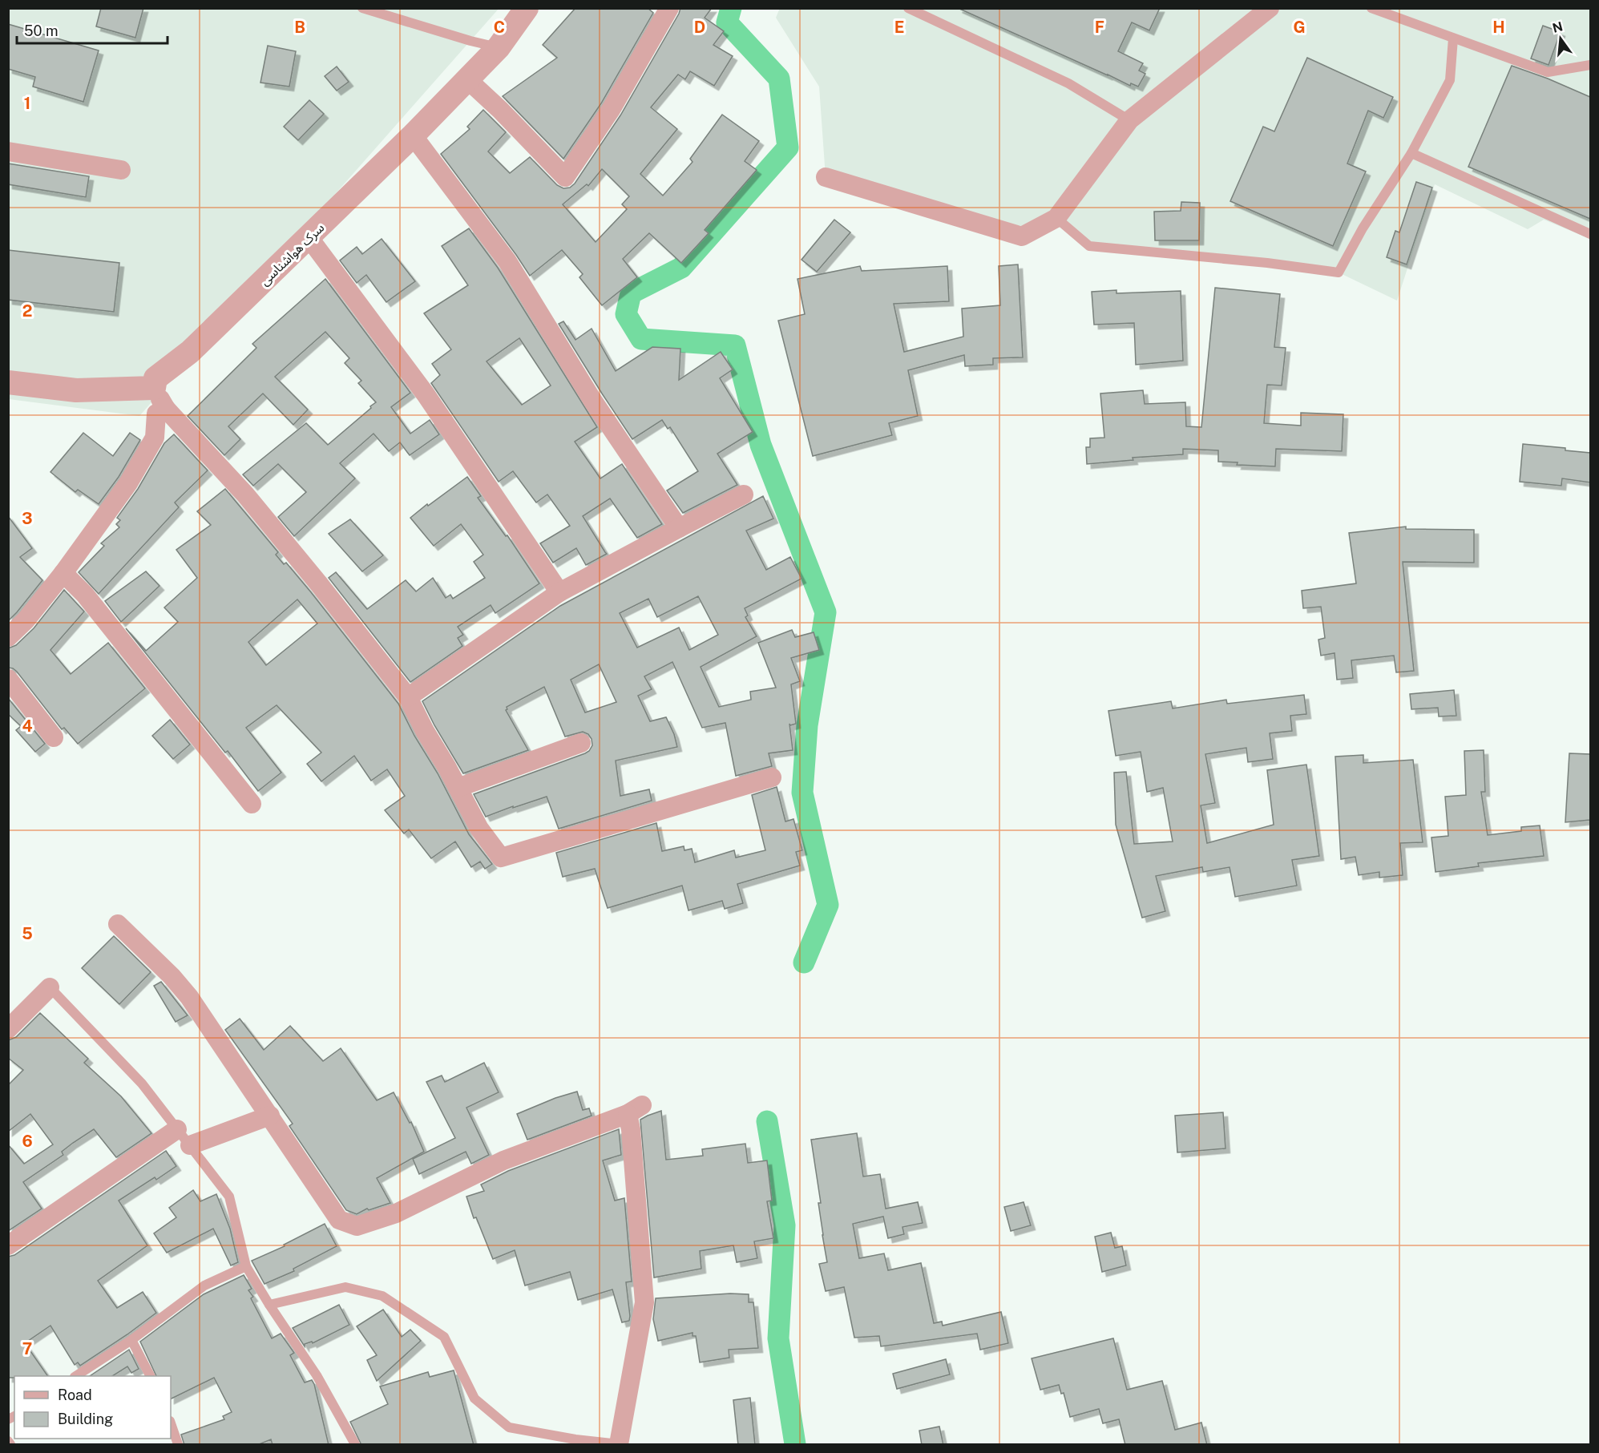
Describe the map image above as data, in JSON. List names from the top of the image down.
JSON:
{
  "streets": {
    "street": ["سرک هواشناسی"]
  },
  "legend": ["Road", "Building"],
  "scale_bar": "50 m",
  "north": "top",
  "grid": {
    "columns": [
      "B",
      "C",
      "D",
      "E",
      "F",
      "G",
      "H"
    ],
    "rows": [
      "1",
      "2",
      "3",
      "4",
      "5",
      "6",
      "7"
    ]
  }
}
